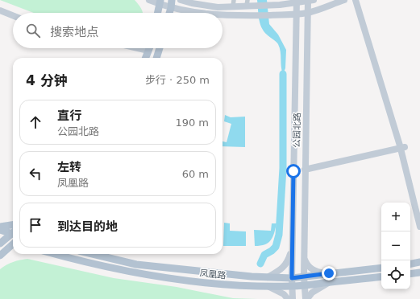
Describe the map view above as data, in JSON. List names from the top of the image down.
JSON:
{
  "streets": {
    "main road": ["公园北路", "凤凰路"]
  },
  "crossings": [
    ["公园北路", "凤凰路"]
  ],
  "page": {
    "search": "搜索地点",
    "heading": ["4 分钟", "步行 · 250 m"],
    "list": [
      ["直行", "公园北路", "190 m"],
      ["左转", "凤凰路", "60 m"],
      "到达目的地"
    ],
    "map_buttons": ["+", "−"]
  }
}
